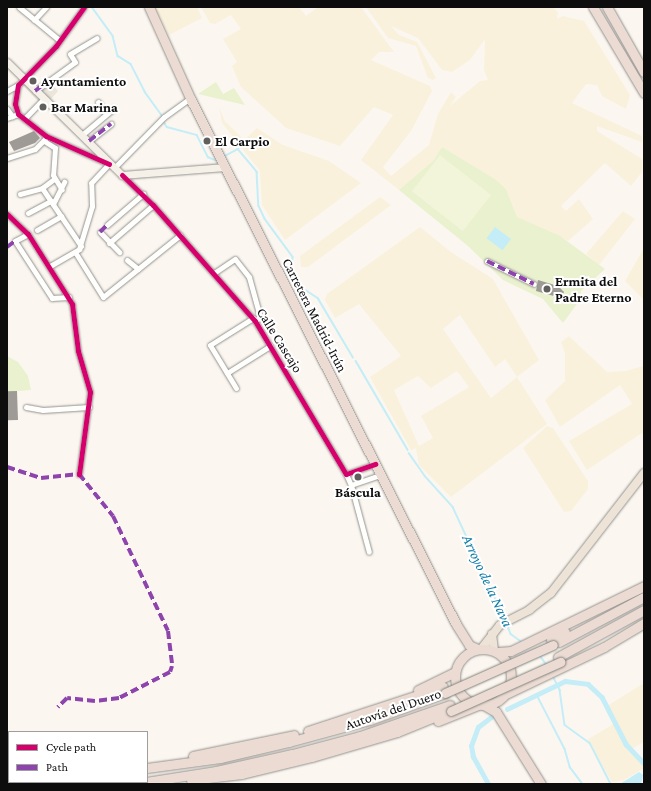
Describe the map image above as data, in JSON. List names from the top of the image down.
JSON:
{
  "streets": {
    "highway": ["Carretera Madrid-Irún", "Autovía del Duero"],
    "main road": ["Calle Cascajo"]
  },
  "water": ["Arroyo de la Nava"],
  "places": [
    "Ayuntamiento",
    "Bar Marina",
    "El Carpio",
    "Ermita del Padre Eterno",
    "Báscula"
  ],
  "legend": ["Cycle path", "Path"]
}
